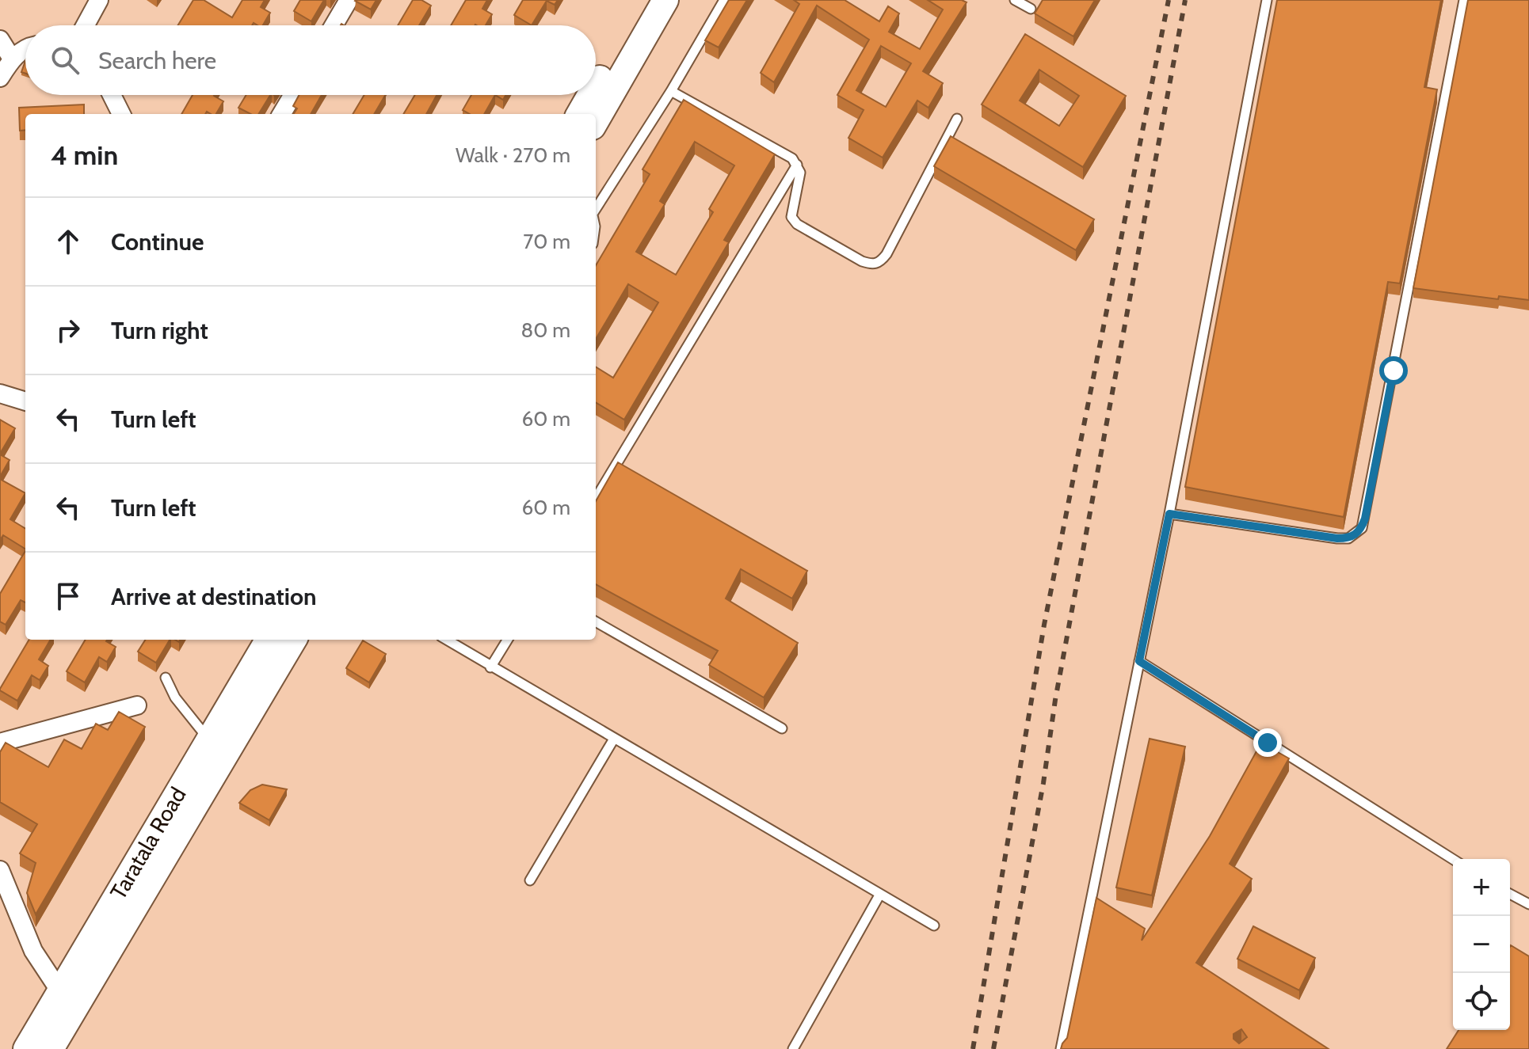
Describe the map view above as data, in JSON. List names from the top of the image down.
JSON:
{
  "streets": {
    "main road": ["Taratala Road"]
  },
  "page": {
    "search": "Search here",
    "heading": ["4 min", "Walk · 270 m"],
    "list": [
      ["Continue", "70 m"],
      ["Turn right", "80 m"],
      ["Turn left", "60 m"],
      ["Turn left", "60 m"],
      "Arrive at destination"
    ],
    "map_buttons": ["+", "−"]
  }
}
